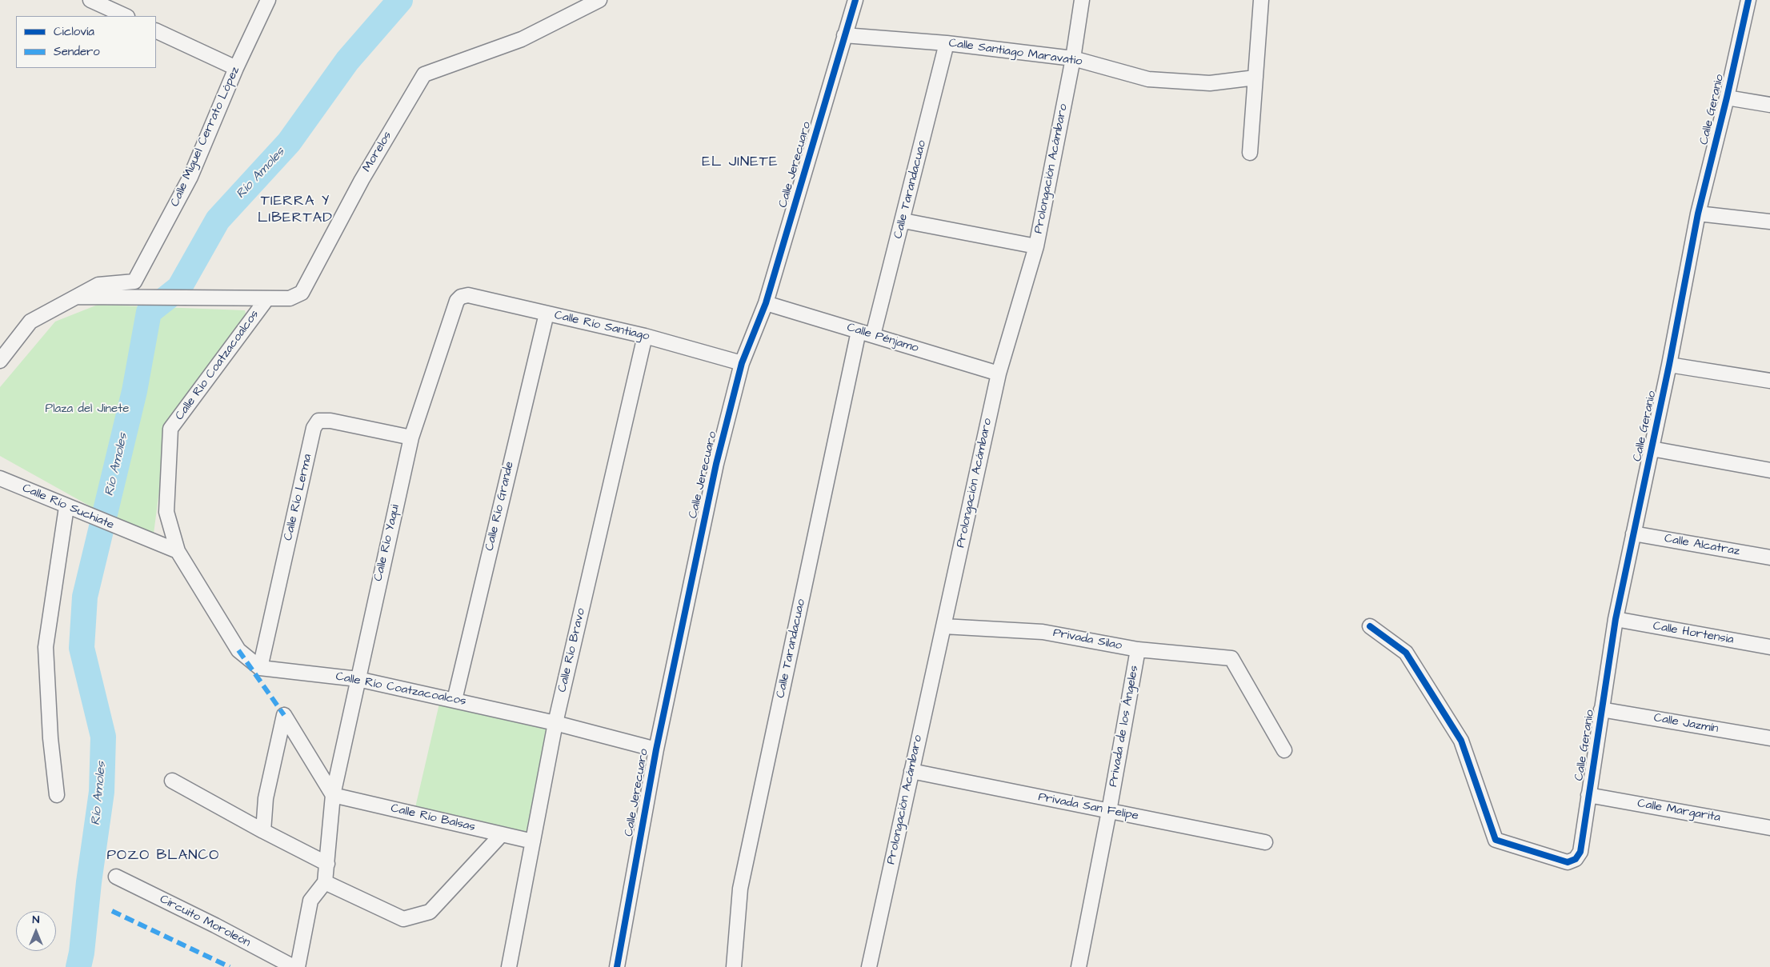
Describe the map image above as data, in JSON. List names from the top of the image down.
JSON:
{
  "streets": {
    "street": [
      "Calle Santiago Maravatio",
      "Calle Geranio",
      "Calle Miguel Cerrato López",
      "Morelos",
      "Calle Jerecuaro",
      "Prolongación Acámbaro",
      "Calle Tarandacuao",
      "Calle Río Santiago",
      "Calle Pénjamo",
      "Calle Río Coatzacoalcos",
      "Calle Río Lerma",
      "Calle Río Grande",
      "Calle Río Suchiate",
      "Calle Río Yaqui",
      "Calle Alcatraz",
      "Calle Hortensia",
      "Privada Silao",
      "Calle Río Bravo",
      "Calle Jazmín",
      "Privada de los Ángeles",
      "Privada San Felipe",
      "Calle Margarita",
      "Calle Río Balsas",
      "Circuito Moroleón"
    ]
  },
  "crossings": [
    ["Calle Santiago Maravatio", "Calle Jerecuaro"],
    ["Calle Santiago Maravatio", "Prolongación Acámbaro"],
    ["Calle Santiago Maravatio", "Calle Tarandacuao"],
    ["Calle Geranio", "Calle Alcatraz"],
    ["Calle Geranio", "Calle Hortensia"],
    ["Calle Geranio", "Calle Jazmín"],
    ["Calle Geranio", "Calle Margarita"],
    ["Calle Miguel Cerrato López", "Morelos"],
    ["Morelos", "Calle Río Coatzacoalcos"],
    ["Calle Jerecuaro", "Calle Río Santiago"],
    ["Calle Jerecuaro", "Calle Pénjamo"],
    ["Calle Jerecuaro", "Calle Río Coatzacoalcos"],
    ["Prolongación Acámbaro", "Calle Pénjamo"],
    ["Prolongación Acámbaro", "Privada Silao"],
    ["Prolongación Acámbaro", "Privada San Felipe"],
    ["Calle Tarandacuao", "Calle Pénjamo"],
    ["Calle Río Santiago", "Calle Río Grande"],
    ["Calle Río Santiago", "Calle Río Yaqui"],
    ["Calle Río Santiago", "Calle Río Bravo"],
    ["Calle Río Coatzacoalcos", "Calle Río Lerma"],
    ["Calle Río Coatzacoalcos", "Calle Río Grande"],
    ["Calle Río Coatzacoalcos", "Calle Río Suchiate"],
    ["Calle Río Coatzacoalcos", "Calle Río Yaqui"],
    ["Calle Río Coatzacoalcos", "Calle Río Bravo"],
    ["Calle Río Lerma", "Calle Río Yaqui"],
    ["Calle Río Yaqui", "Calle Río Balsas"],
    ["Privada Silao", "Privada de los Ángeles"],
    ["Calle Río Bravo", "Calle Río Balsas"],
    ["Privada de los Ángeles", "Privada San Felipe"]
  ],
  "districts": ["EL JINETE", "TIERRA Y LIBERTAD", "POZO BLANCO"],
  "water": ["Río Amoles"],
  "parks": ["Plaza del Jinete"],
  "legend": ["Ciclovía", "Sendero"],
  "north": "top"
}
